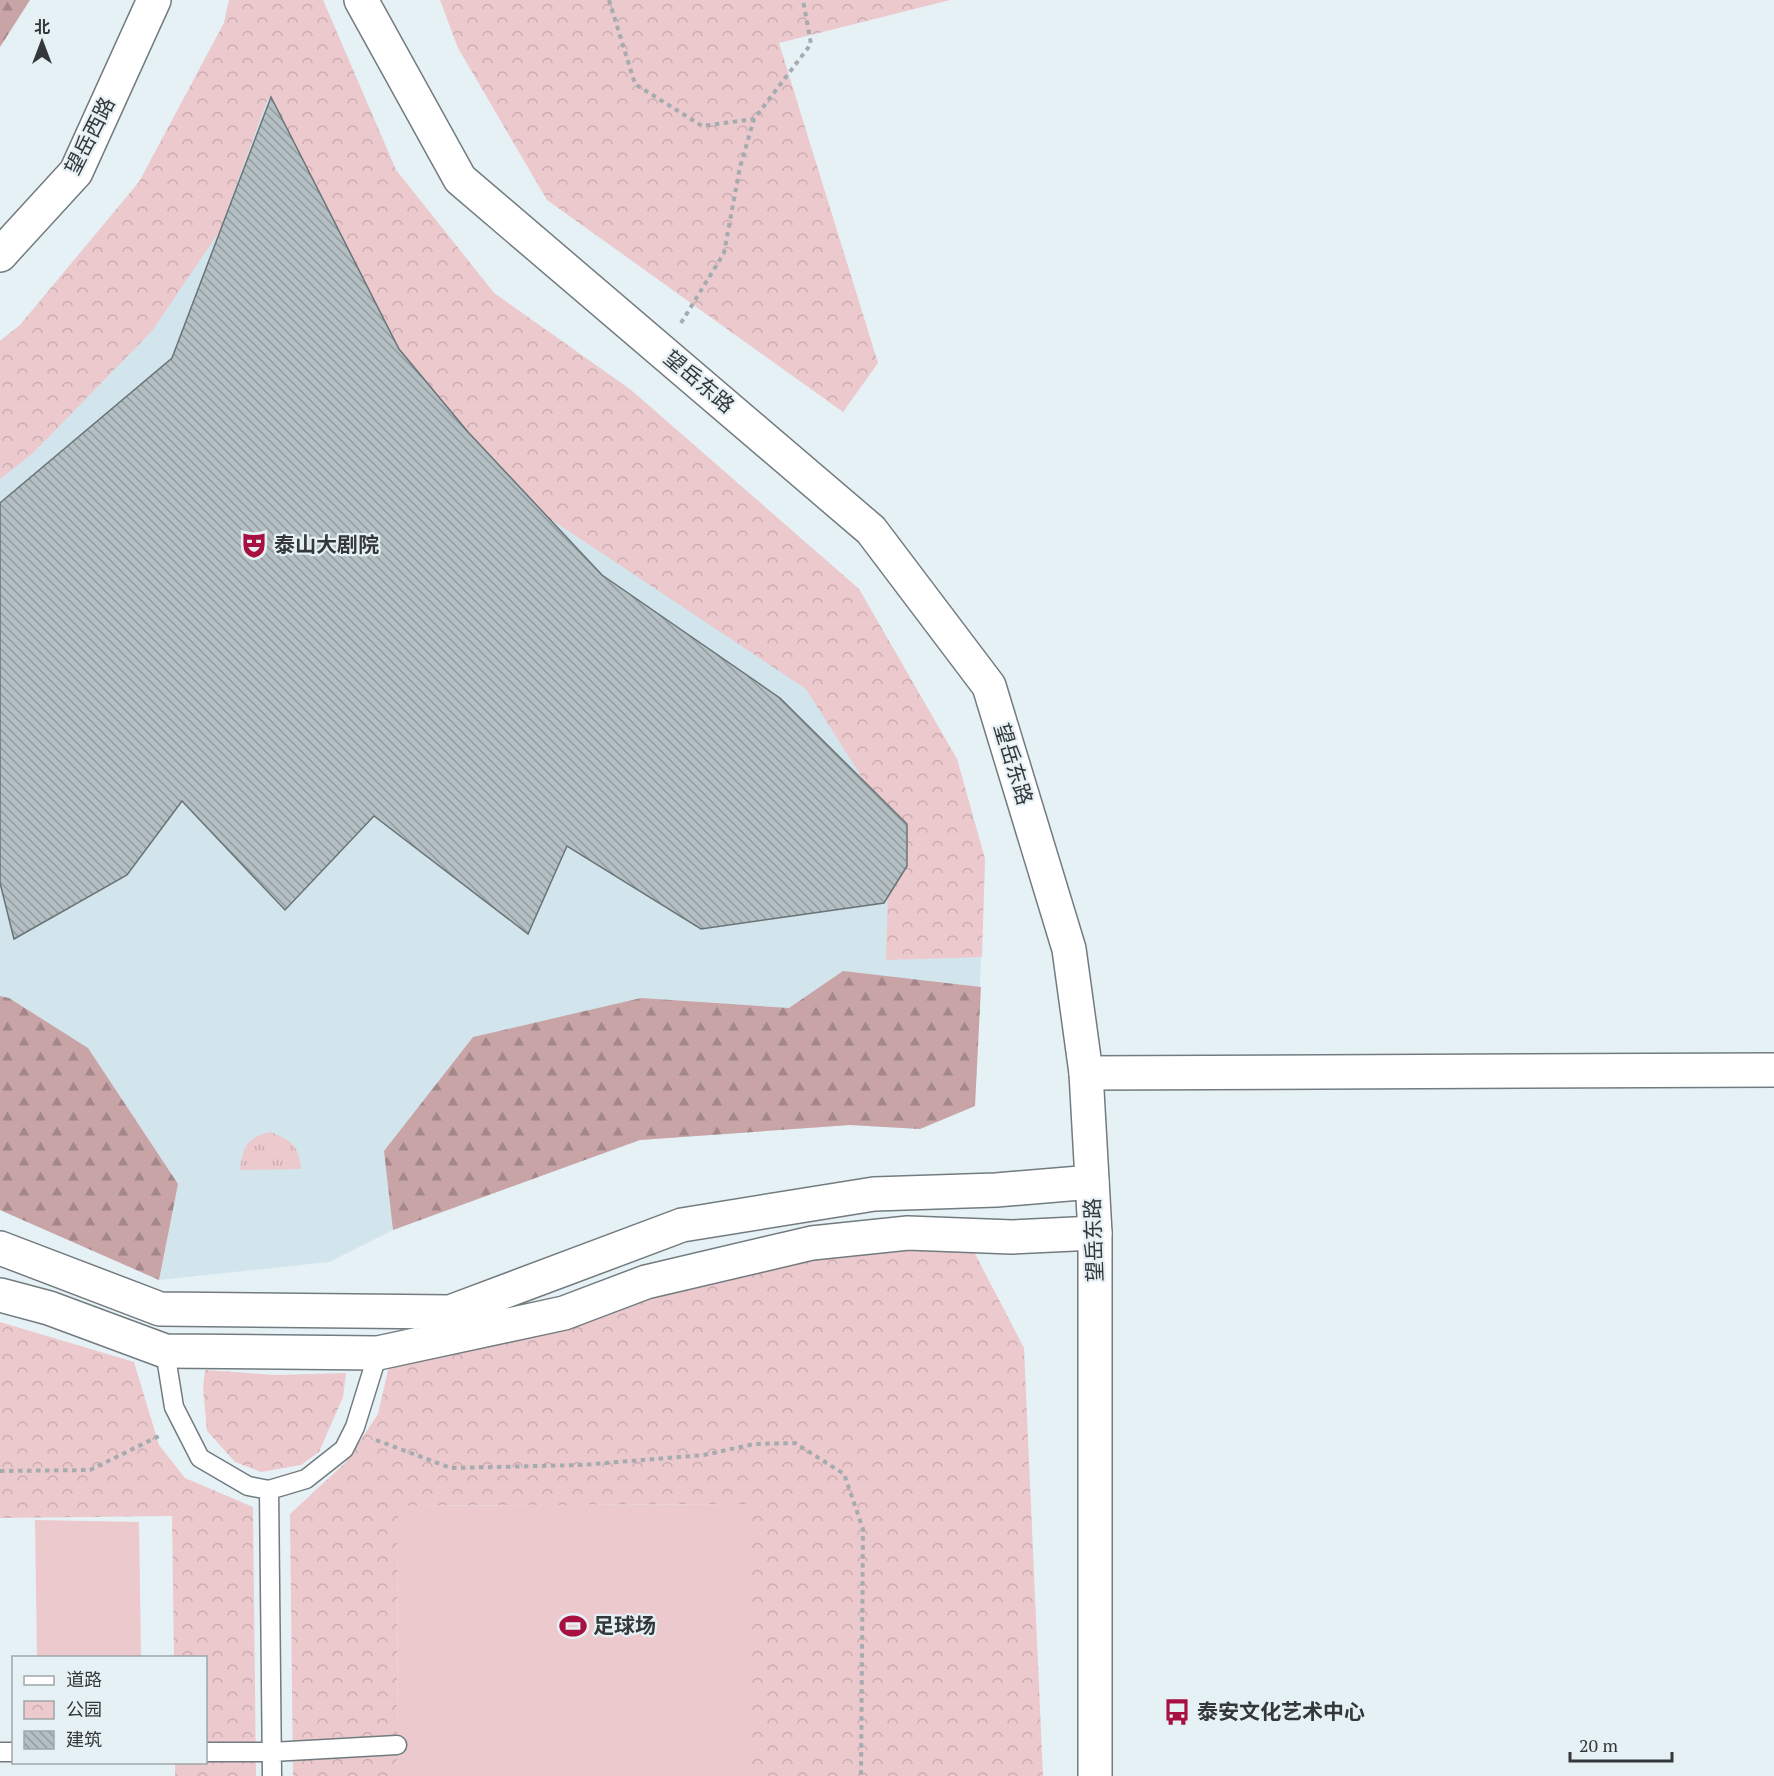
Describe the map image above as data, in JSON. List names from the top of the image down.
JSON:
{
  "streets": {
    "street": ["望岳西路", "望岳东路"]
  },
  "places": {
    "theatre": ["泰山大剧院"],
    "sports": ["足球场"],
    "bus stop": ["泰安文化艺术中心"]
  },
  "legend": ["道路", "公园", "建筑"],
  "scale_bar": "20 m",
  "north": "top"
}
